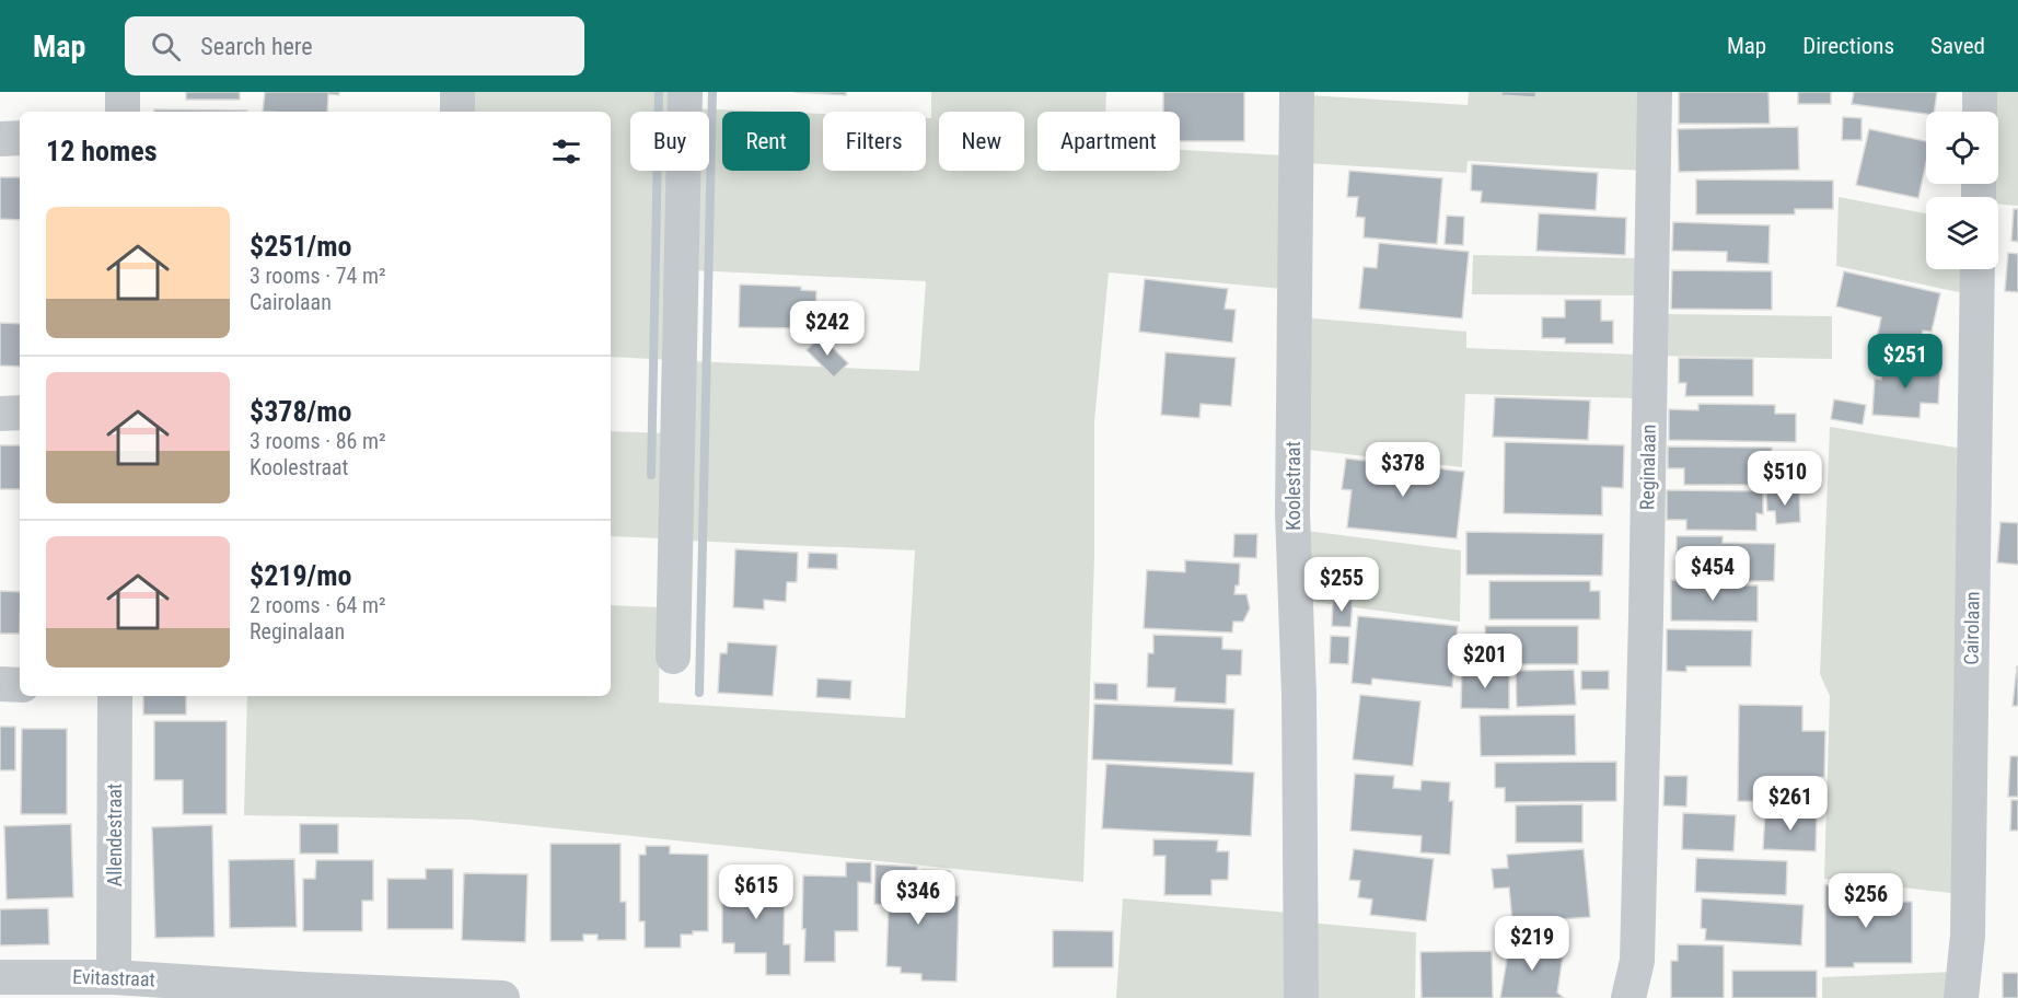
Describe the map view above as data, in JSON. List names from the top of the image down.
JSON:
{
  "streets": {
    "street": [
      "Reginalaan",
      "Koolestraat",
      "Cairolaan",
      "Allendestraat",
      "Evitastraat"
    ]
  },
  "crossings": [
    ["Allendestraat", "Evitastraat"]
  ],
  "page": {
    "header": "Map",
    "search": "Search here",
    "nav": ["Map", "Directions", "Saved"],
    "chip": [
      "Buy",
      "Rent",
      "Filters",
      "New",
      "Apartment"
    ],
    "heading": "12 homes",
    "list": [
      {
        "name": "$251/mo",
        "note": "3 rooms · 74 m² · Cairolaan"
      },
      {
        "name": "$378/mo",
        "note": "3 rooms · 86 m² · Koolestraat"
      },
      {
        "name": "$219/mo",
        "note": "2 rooms · 64 m² · Reginalaan"
      }
    ],
    "price": [
      "$242",
      "$251",
      "$378",
      "$510",
      "$454",
      "$255",
      "$201",
      "$261",
      "$615",
      "$346",
      "$256",
      "$219"
    ]
  }
}
